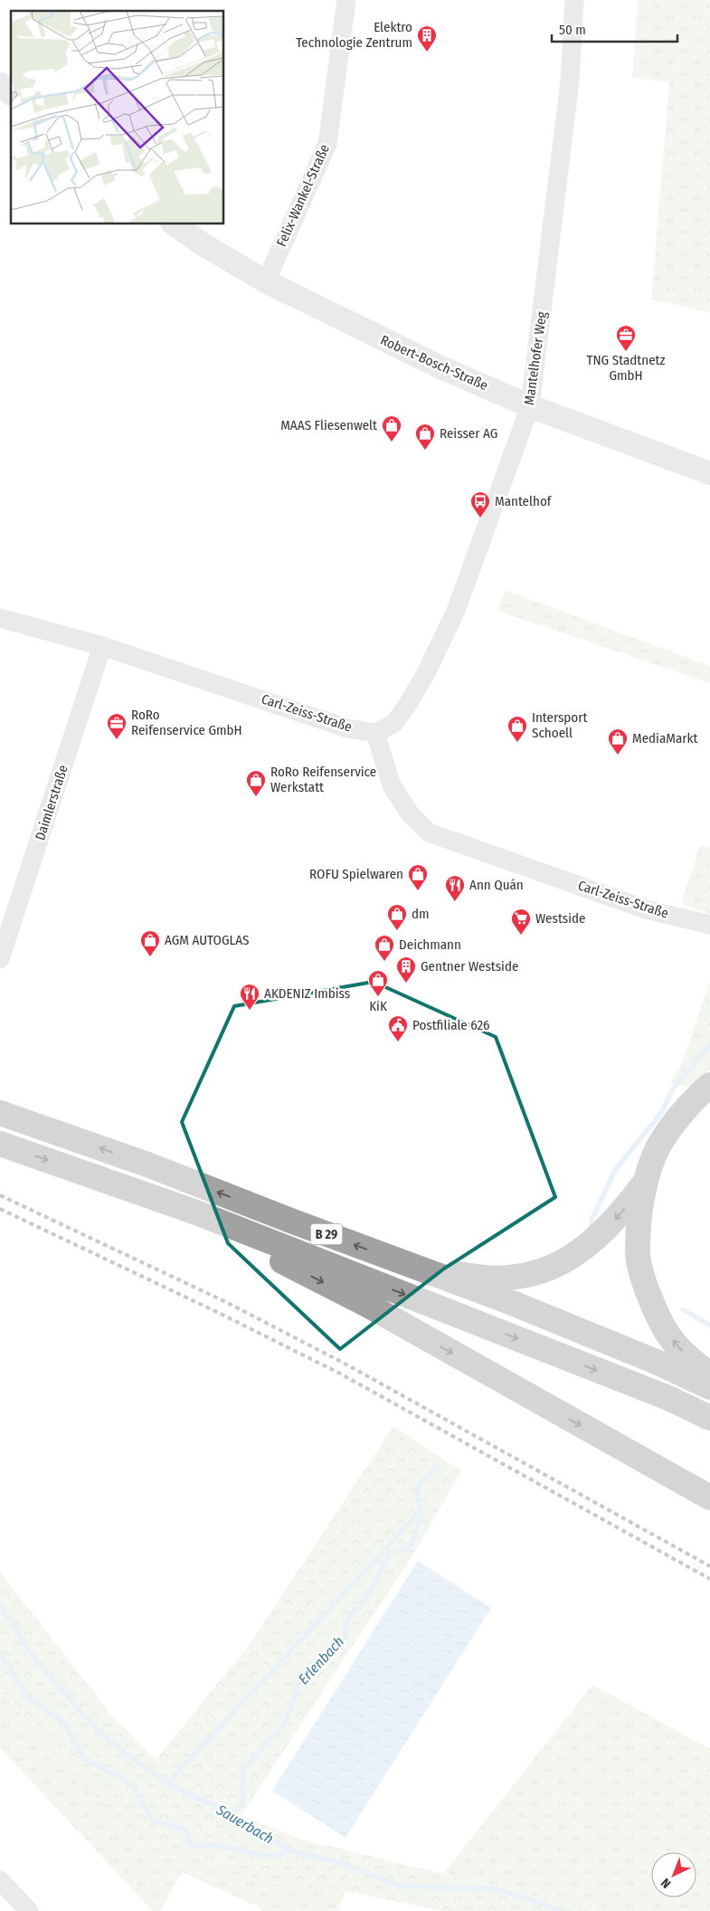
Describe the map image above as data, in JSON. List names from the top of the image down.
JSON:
{
  "streets": {
    "highway": ["B 29"],
    "street": [
      "Felix-Wankel-Straße",
      "Mantelhofer Weg",
      "Robert-Bosch-Straße",
      "Carl-Zeiss-Straße",
      "Daimlerstraße"
    ]
  },
  "crossings": [
    ["Felix-Wankel-Straße", "Robert-Bosch-Straße"],
    ["Mantelhofer Weg", "Robert-Bosch-Straße"],
    ["Mantelhofer Weg", "Carl-Zeiss-Straße"],
    ["Carl-Zeiss-Straße", "Daimlerstraße"]
  ],
  "water": ["Erlenbach", "Sauerbach"],
  "places": {
    "building": ["Elektro Technologie Zentrum", "Gentner Westside"],
    "office": ["TNG Stadtnetz GmbH", "RoRo Reifenservice GmbH"],
    "shop": [
      "MAAS Fliesenwelt",
      "Reisser AG",
      "Intersport Schoell",
      "MediaMarkt",
      "RoRo Reifenservice Werkstatt",
      "ROFU Spielwaren",
      "dm",
      "AGM AUTOGLAS",
      "Deichmann",
      "KiK"
    ],
    "bus stop": ["Mantelhof"],
    "restaurant": ["Ann Quán", "AKDENIZ Imbiss"],
    "supermarket": ["Westside"],
    "public building": ["Postfiliale 626"]
  },
  "scale_bar": "50 m",
  "north": "bottom left"
}
